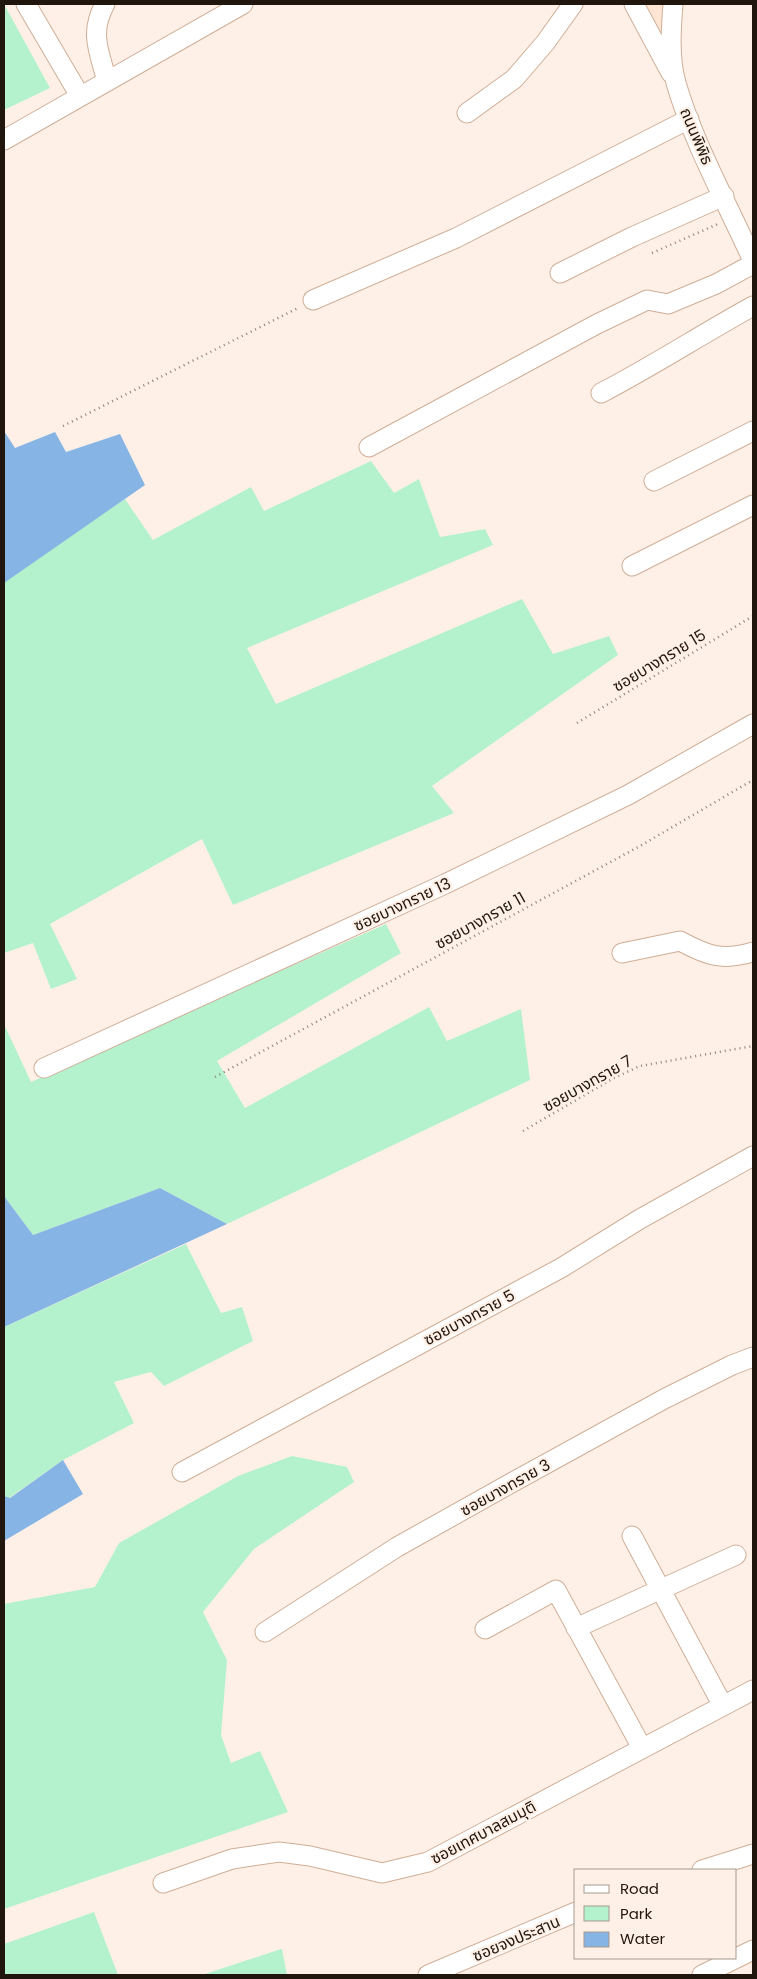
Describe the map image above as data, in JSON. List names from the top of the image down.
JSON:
{
  "streets": {
    "street": [
      "ถนนพิพิธ",
      "ซอยบางทราย 13",
      "ซอยบางทราย 5",
      "ซอยบางทราย 3",
      "ซอยเทศบาลสมมุติ",
      "ซอยจงประสาน"
    ],
    "path": ["ซอยบางทราย 15", "ซอยบางทราย 11", "ซอยบางทราย 7"]
  },
  "legend": ["Road", "Park", "Water"]
}
